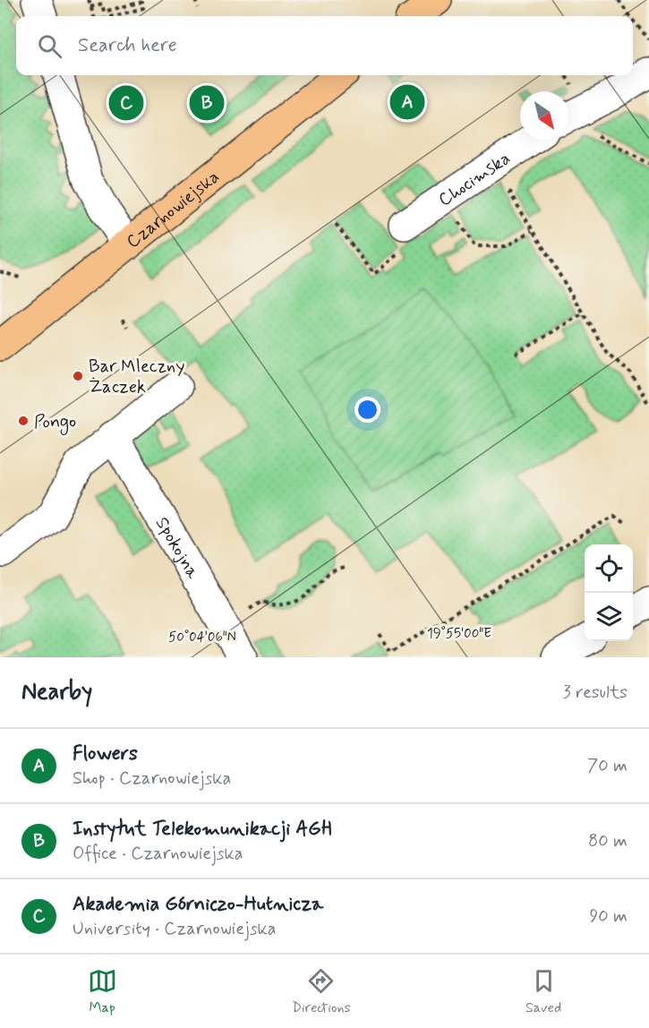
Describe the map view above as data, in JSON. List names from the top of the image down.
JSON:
{
  "streets": {
    "main road": ["Czarnowiejska"],
    "street": ["Chocimska", "Spokojna"]
  },
  "places": ["Bar Mleczny Żaczek", "Pongo"],
  "north": "bottom right",
  "page": {
    "search": "Search here",
    "pins": ["A", "B", "C"],
    "heading": ["Nearby", "3 results"],
    "list": [
      {
        "mark": "A",
        "name": "Flowers",
        "note": "Shop · Czarnowiejska",
        "value": "70 m"
      },
      {
        "mark": "B",
        "name": "Instytut Telekomunikacji AGH",
        "note": "Office · Czarnowiejska",
        "value": "80 m"
      },
      {
        "mark": "C",
        "name": "Akademia Górniczo-Hutnicza",
        "note": "University · Czarnowiejska",
        "value": "90 m"
      }
    ],
    "nav": ["Map", "Directions", "Saved"]
  },
  "coordinates": ["19°55'00\"E", "50°04'06\"N"]
}
